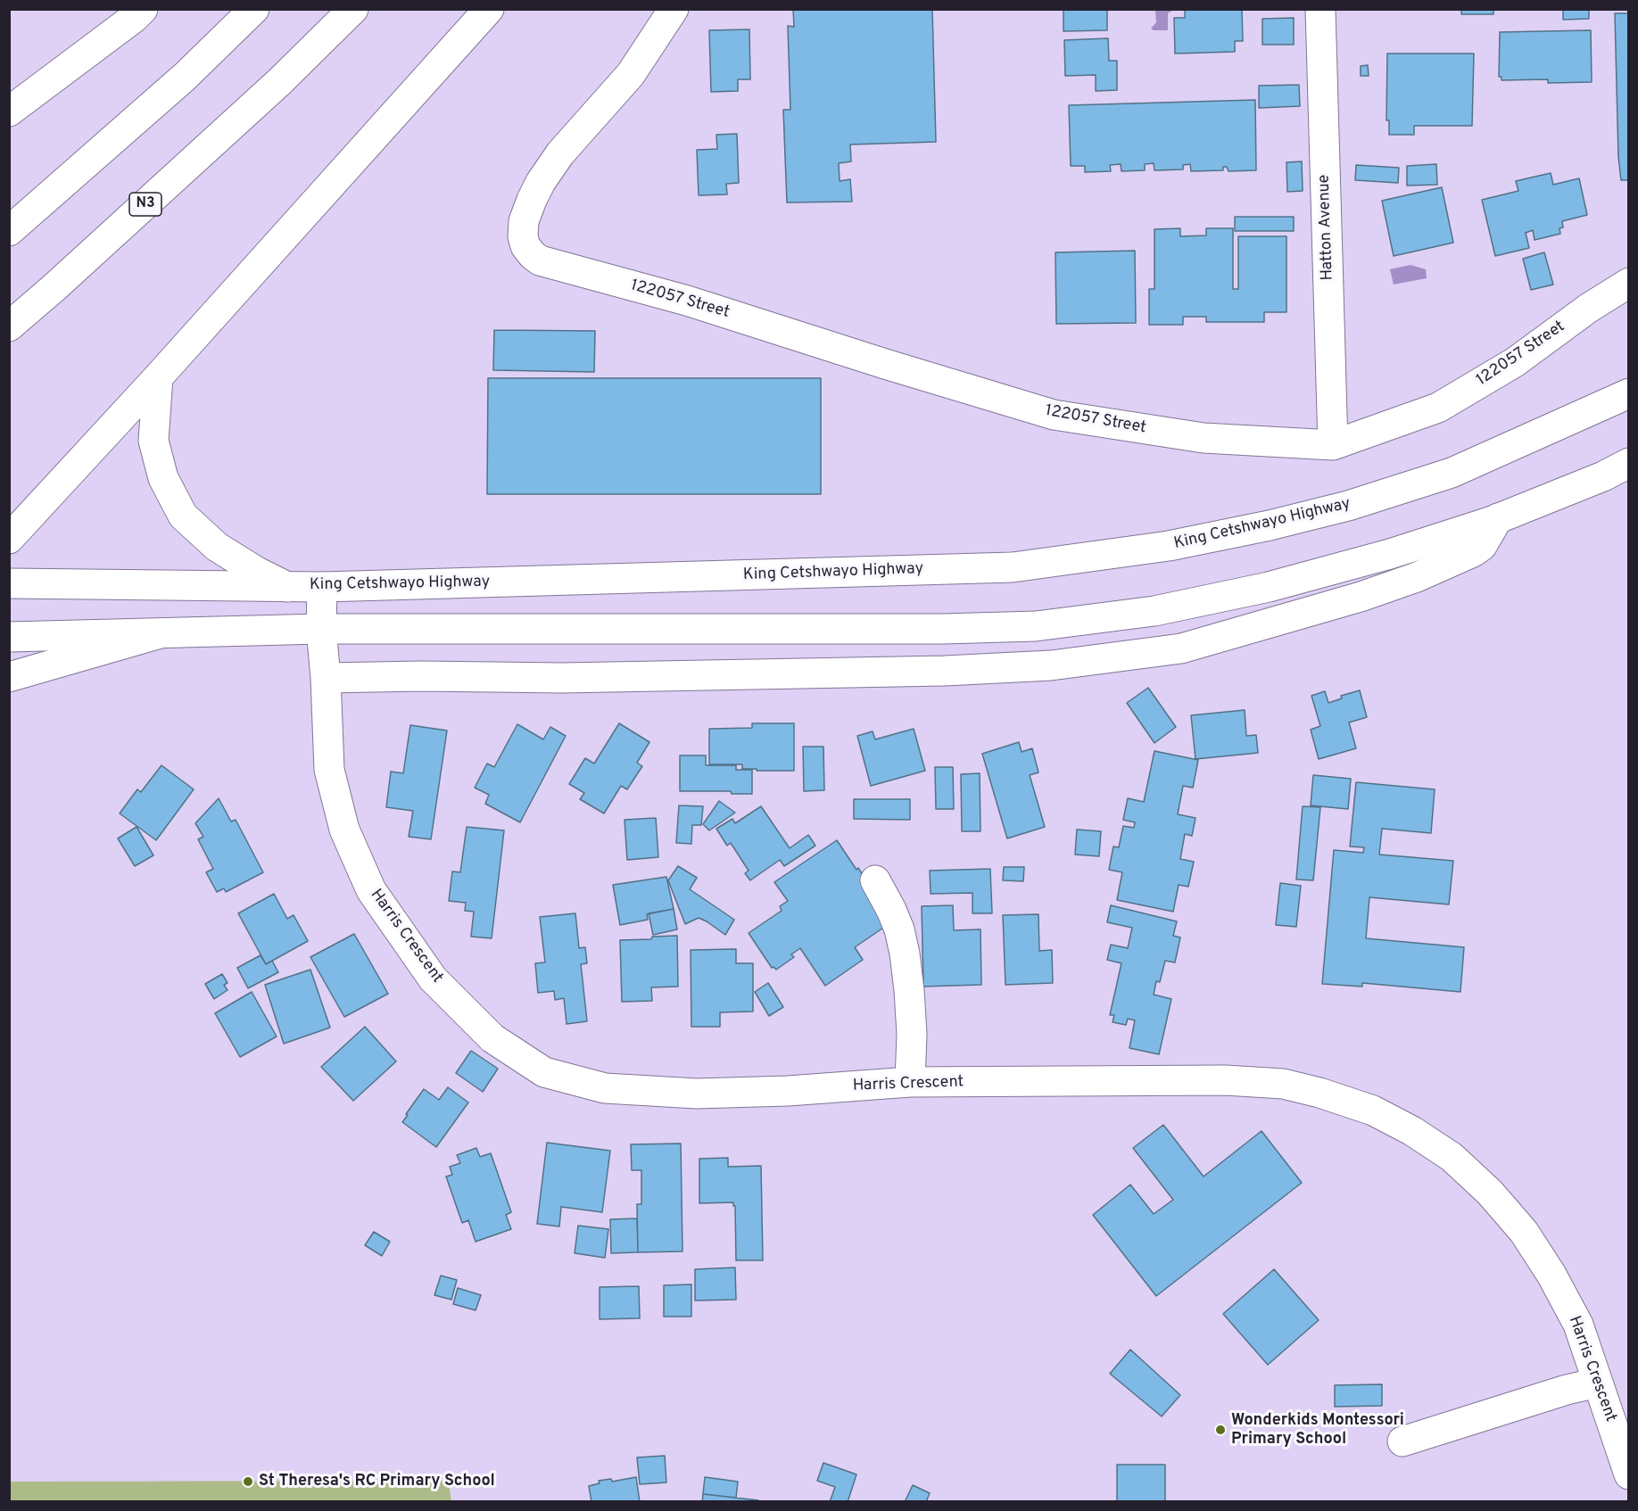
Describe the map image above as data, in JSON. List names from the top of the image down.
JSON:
{
  "streets": {
    "main road": [
      "N3",
      "Hatton Avenue",
      "122057 Street",
      "King Cetshwayo Highway",
      "Harris Crescent"
    ]
  },
  "crossings": [
    ["Hatton Avenue", "122057 Street"],
    ["King Cetshwayo Highway", "Harris Crescent"]
  ],
  "places": ["Wonderkids Montessori Primary School", "St Theresa's RC Primary School"]
}
